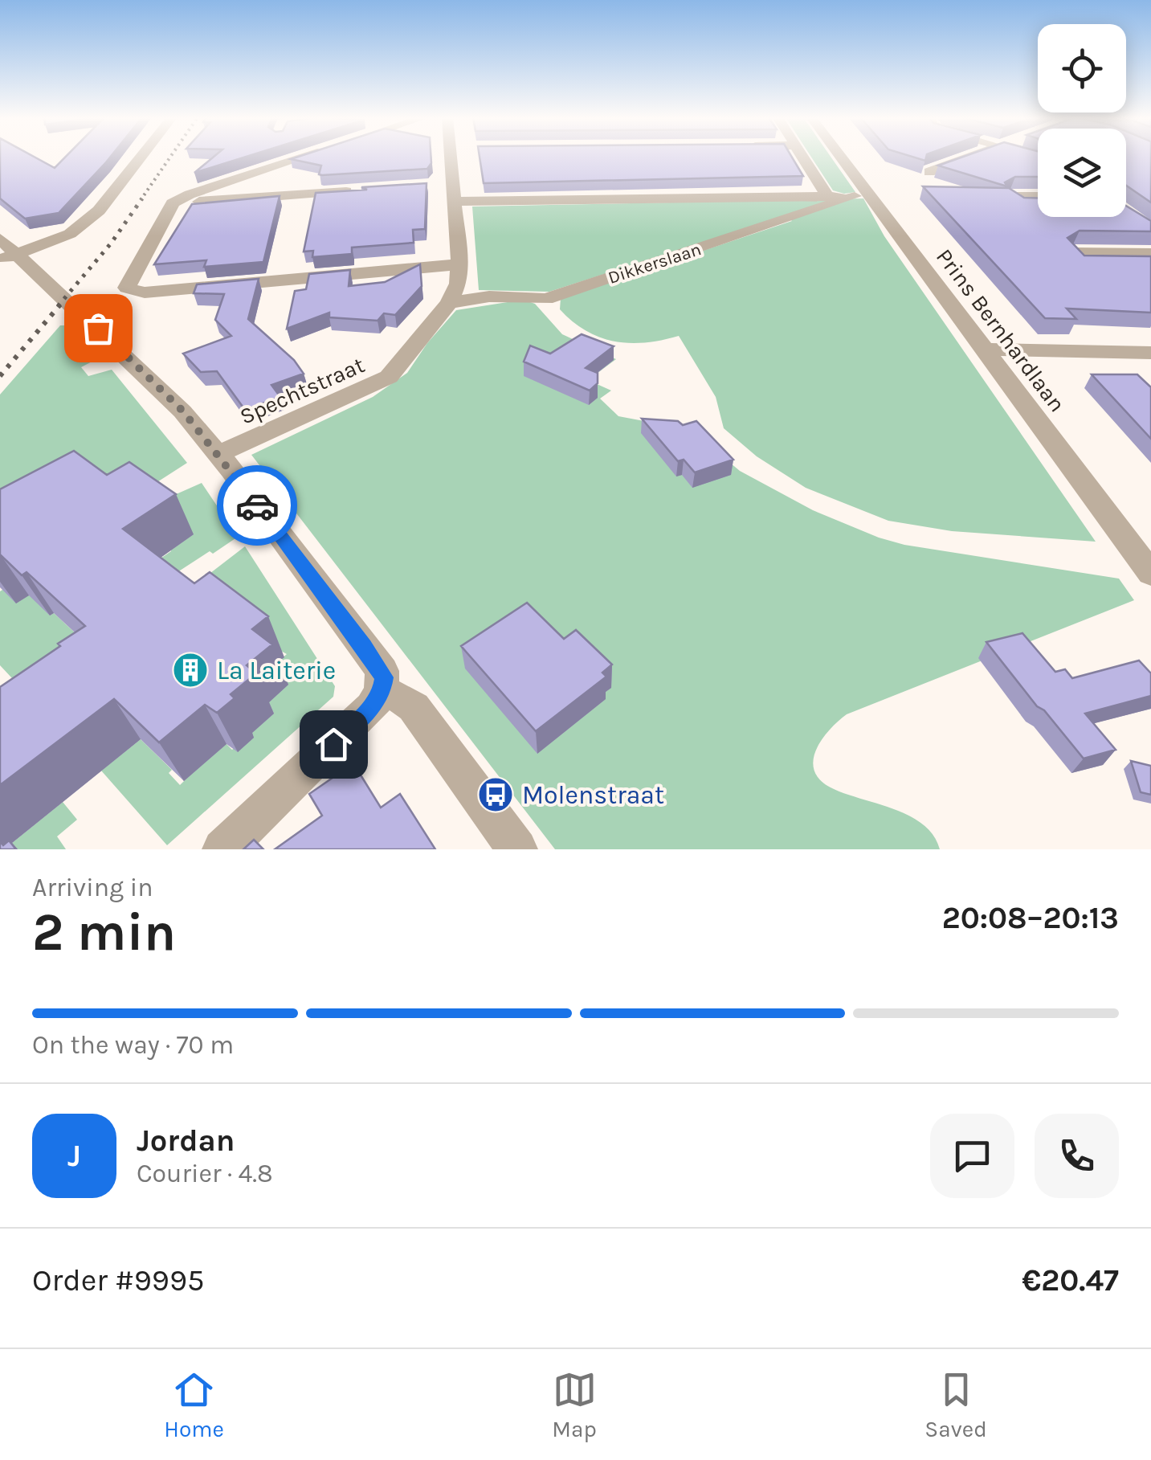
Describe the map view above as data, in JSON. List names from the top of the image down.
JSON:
{
  "streets": {
    "street": ["Dikkerslaan", "Prins Bernhardlaan", "Spechtstraat"]
  },
  "crossings": [
    ["Dikkerslaan", "Prins Bernhardlaan"],
    ["Dikkerslaan", "Spechtstraat"]
  ],
  "places": {
    "building": ["La Laiterie"],
    "bus stop": ["Molenstraat"]
  },
  "page": {
    "heading": ["2 min", "Arriving in", "20:08–20:13"],
    "panel": [
      "Jordan",
      "Courier · 4.8",
      "Order #9995",
      "€20.47"
    ],
    "bar": "On the way · 70 m",
    "round": "J",
    "tabs": ["Home", "Map", "Saved"]
  }
}
